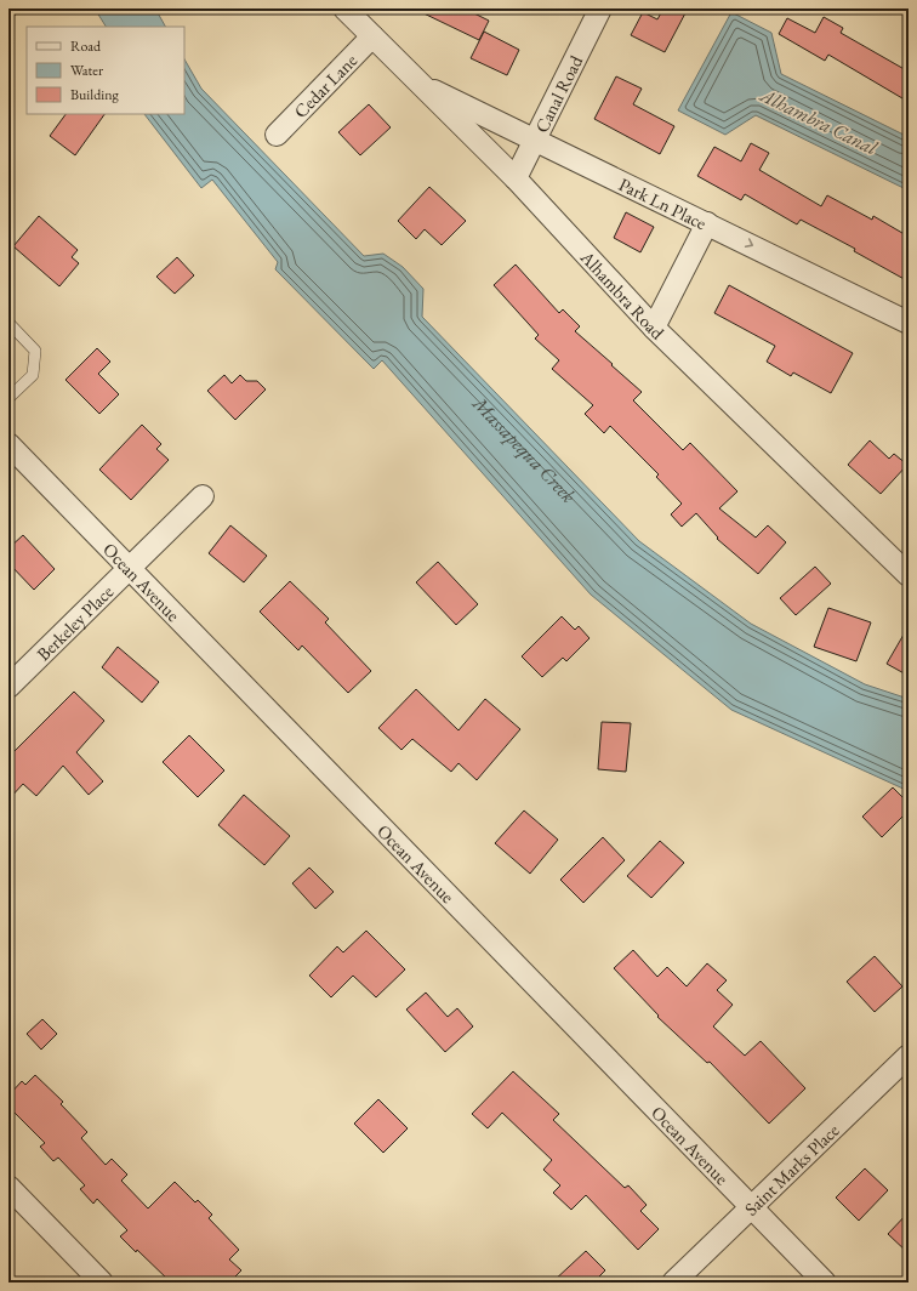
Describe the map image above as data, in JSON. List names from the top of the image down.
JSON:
{
  "streets": {
    "street": [
      "Cedar Lane",
      "Canal Road",
      "Park Ln Place",
      "Alhambra Road",
      "Ocean Avenue",
      "Berkeley Place",
      "Saint Marks Place"
    ]
  },
  "crossings": [
    ["Cedar Lane", "Alhambra Road"],
    ["Canal Road", "Park Ln Place"],
    ["Canal Road", "Alhambra Road"],
    ["Park Ln Place", "Alhambra Road"],
    ["Ocean Avenue", "Berkeley Place"],
    ["Ocean Avenue", "Saint Marks Place"]
  ],
  "one_way": ["Park Ln Place"],
  "water": ["Alhambra Canal", "Massapequa Creek"],
  "legend": ["Road", "Water", "Building"]
}
